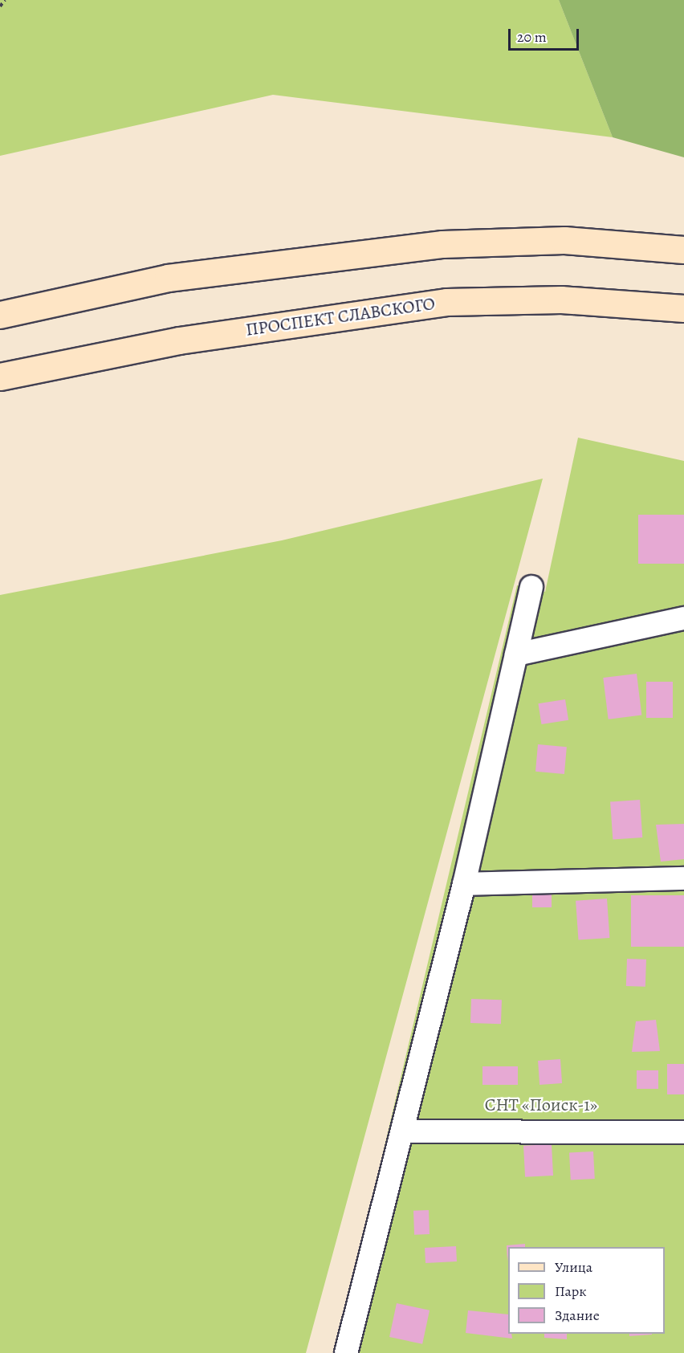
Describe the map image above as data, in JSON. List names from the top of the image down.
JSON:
{
  "streets": {
    "main road": ["ПРОСПЕКТ СЛАВСКОГО"]
  },
  "parks": ["СНТ «Поиск-1»"],
  "legend": ["Улица", "Парк", "Здание"],
  "scale_bar": "20 m"
}
